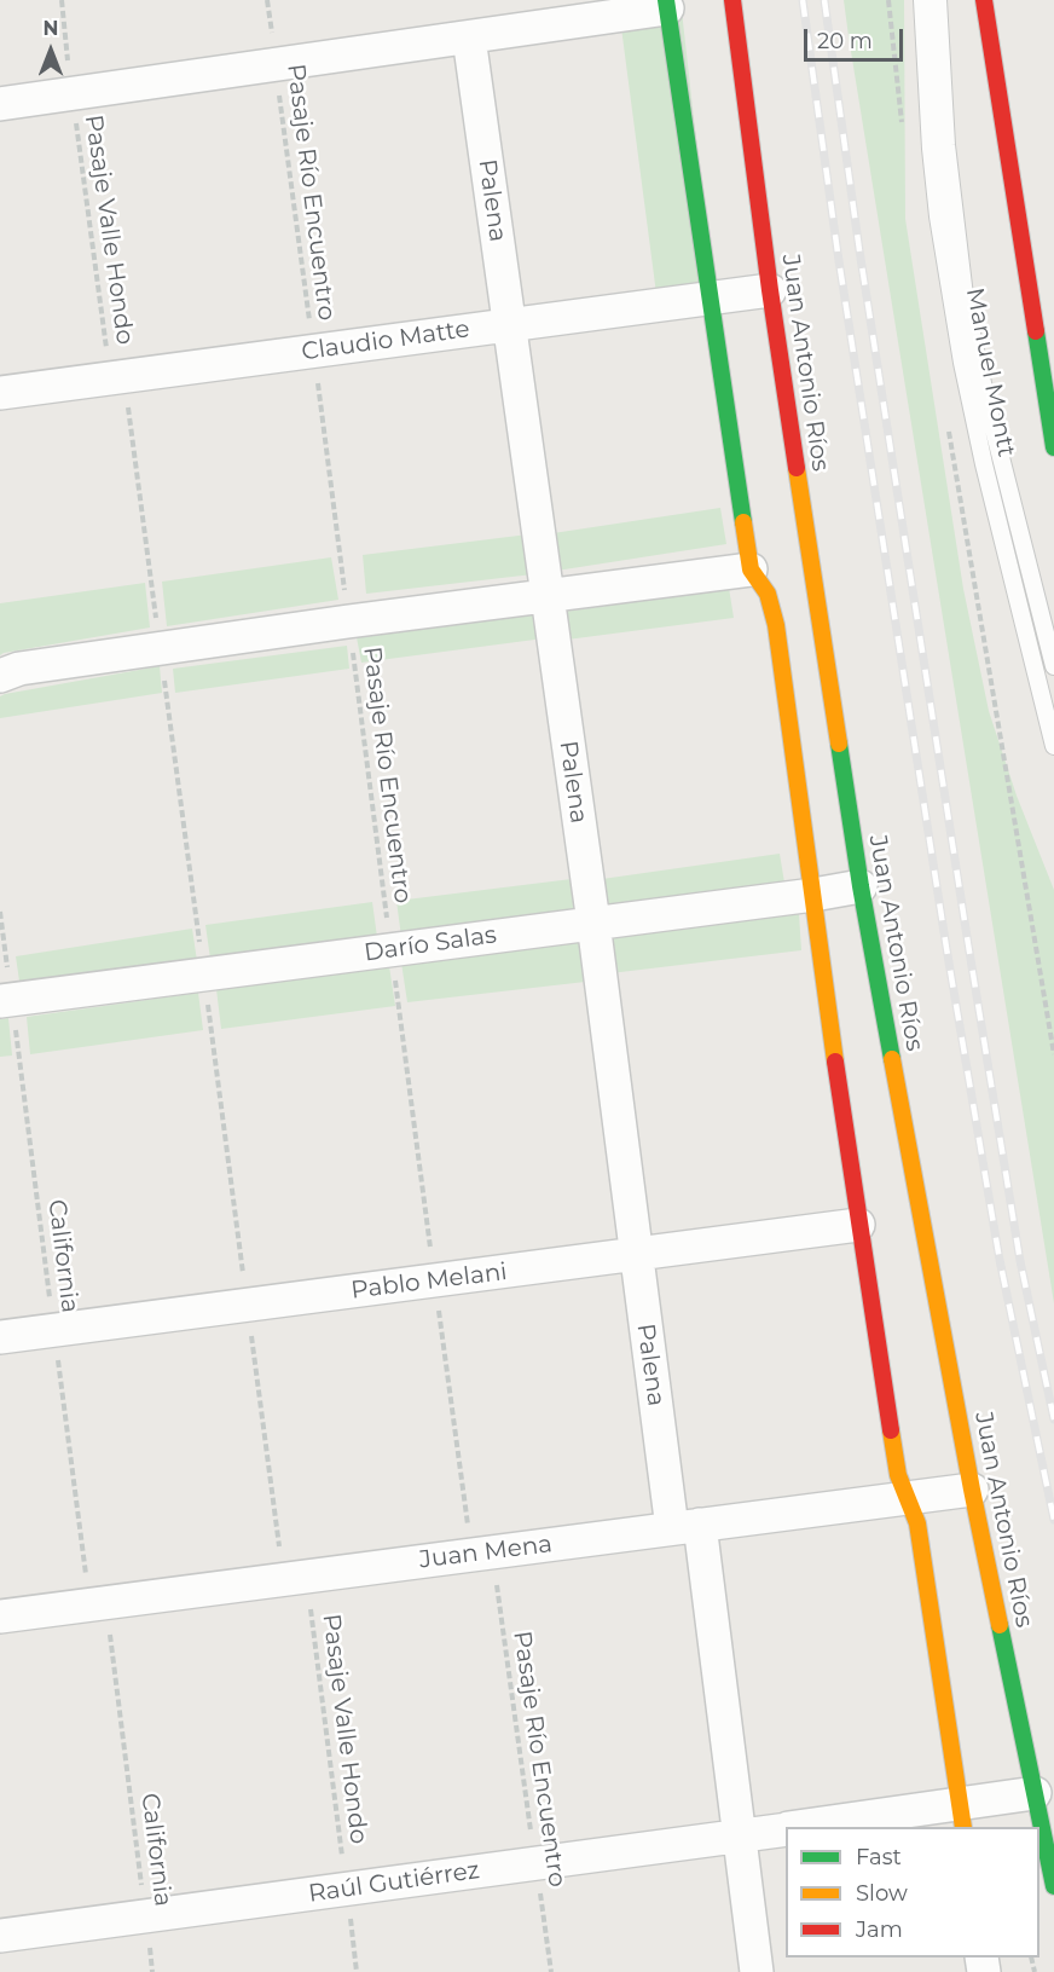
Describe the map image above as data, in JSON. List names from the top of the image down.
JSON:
{
  "streets": {
    "main road": ["Juan Antonio Ríos", "Manuel Montt"],
    "street": [
      "Palena",
      "Claudio Matte",
      "Darío Salas",
      "Pablo Melani",
      "Juan Mena",
      "Raúl Gutiérrez"
    ],
    "path": ["Pasaje Río Encuentro", "Pasaje Valle Hondo", "California"]
  },
  "crossings": [
    ["Pasaje Río Encuentro", "Claudio Matte"],
    ["Pasaje Río Encuentro", "Darío Salas"],
    ["Pasaje Río Encuentro", "Pablo Melani"],
    ["Pasaje Río Encuentro", "Juan Mena"],
    ["Pasaje Río Encuentro", "Raúl Gutiérrez"],
    ["Palena", "Claudio Matte"],
    ["Palena", "Darío Salas"],
    ["Palena", "Pablo Melani"],
    ["Palena", "Juan Mena"],
    ["Palena", "Raúl Gutiérrez"],
    ["Pasaje Valle Hondo", "Claudio Matte"],
    ["Pasaje Valle Hondo", "Juan Mena"],
    ["Pasaje Valle Hondo", "Raúl Gutiérrez"],
    ["Claudio Matte", "Juan Antonio Ríos"],
    ["Juan Antonio Ríos", "Darío Salas"],
    ["Juan Antonio Ríos", "Juan Mena"],
    ["Juan Antonio Ríos", "Raúl Gutiérrez"],
    ["Darío Salas", "California"],
    ["California", "Pablo Melani"],
    ["California", "Juan Mena"],
    ["California", "Raúl Gutiérrez"]
  ],
  "legend": ["Fast", "Slow", "Jam"],
  "scale_bar": "20 m",
  "north": "top"
}
